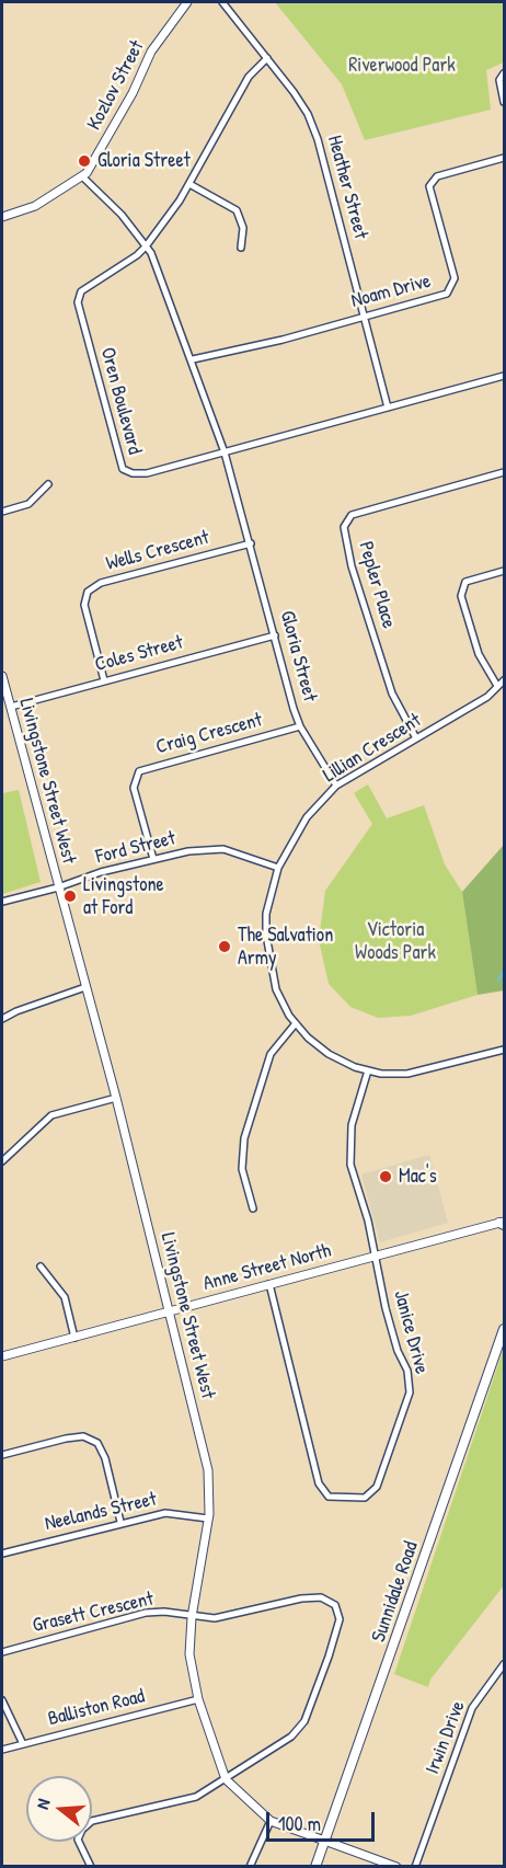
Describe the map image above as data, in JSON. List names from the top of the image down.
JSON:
{
  "streets": {
    "main road": ["Sunnidale Road"],
    "street": [
      "Kozlov Street",
      "Heather Street",
      "Noam Drive",
      "Oren Boulevard",
      "Wells Crescent",
      "Pepler Place",
      "Coles Street",
      "Gloria Street",
      "Craig Crescent",
      "Lillian Crescent",
      "Livingstone Street West",
      "Ford Street",
      "Anne Street North",
      "Janice Drive",
      "Neelands Street",
      "Grasett Crescent",
      "Balliston Road",
      "Irwin Drive"
    ]
  },
  "crossings": [
    ["Kozlov Street", "Gloria Street"],
    ["Heather Street", "Noam Drive"],
    ["Heather Street", "Oren Boulevard"],
    ["Noam Drive", "Gloria Street"],
    ["Oren Boulevard", "Gloria Street"],
    ["Wells Crescent", "Coles Street"],
    ["Wells Crescent", "Gloria Street"],
    ["Pepler Place", "Lillian Crescent"],
    ["Coles Street", "Gloria Street"],
    ["Coles Street", "Livingstone Street West"],
    ["Gloria Street", "Craig Crescent"],
    ["Gloria Street", "Lillian Crescent"],
    ["Craig Crescent", "Ford Street"],
    ["Lillian Crescent", "Ford Street"],
    ["Lillian Crescent", "Janice Drive"],
    ["Livingstone Street West", "Ford Street"],
    ["Livingstone Street West", "Anne Street North"],
    ["Livingstone Street West", "Neelands Street"],
    ["Livingstone Street West", "Sunnidale Road"],
    ["Livingstone Street West", "Grasett Crescent"],
    ["Livingstone Street West", "Balliston Road"],
    ["Anne Street North", "Janice Drive"]
  ],
  "parks": ["Riverwood Park", "Victoria Woods Park"],
  "places": [
    "Gloria Street",
    "Livingstone at Ford",
    "The Salvation Army",
    "Mac's"
  ],
  "scale_bar": "100 m",
  "north": "left"
}
